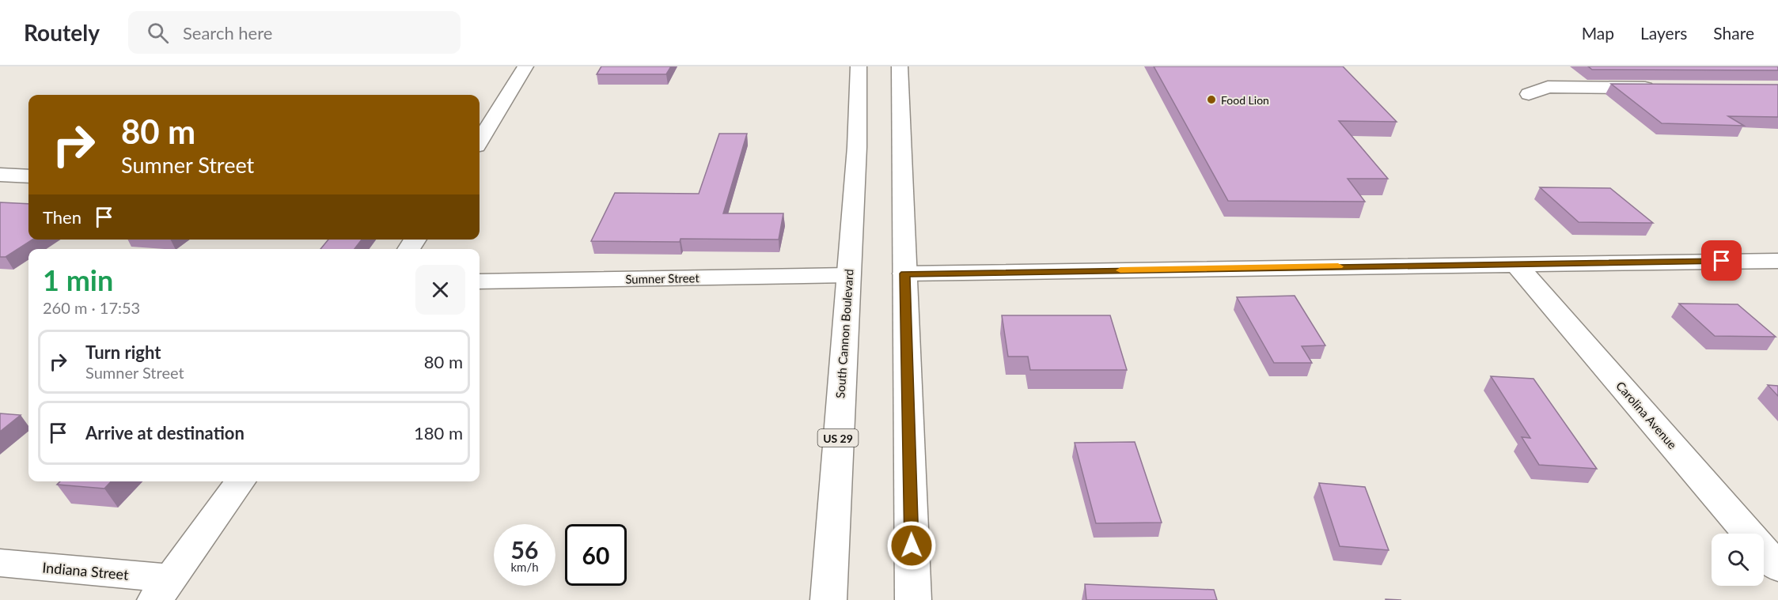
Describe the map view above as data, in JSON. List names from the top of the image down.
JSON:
{
  "streets": {
    "street": [
      "Sumner Street",
      "South Cannon Boulevard",
      "Carolina Avenue",
      "US 29",
      "Indiana Street"
    ]
  },
  "crossings": [
    ["Sumner Street", "South Cannon Boulevard"]
  ],
  "places": ["Food Lion"],
  "page": {
    "header": "Routely",
    "search": "Search here",
    "nav": ["Map", "Layers", "Share"],
    "turn": ["80 m", "Sumner Street"],
    "then": "Then",
    "heading": ["1 min", "260 m · 17:53"],
    "list": [
      {
        "name": "Turn right",
        "note": "Sumner Street",
        "value": "80 m"
      },
      {
        "name": "Arrive at destination",
        "value": "180 m"
      }
    ],
    "speed": "56 km/h",
    "limit": "60"
  }
}
